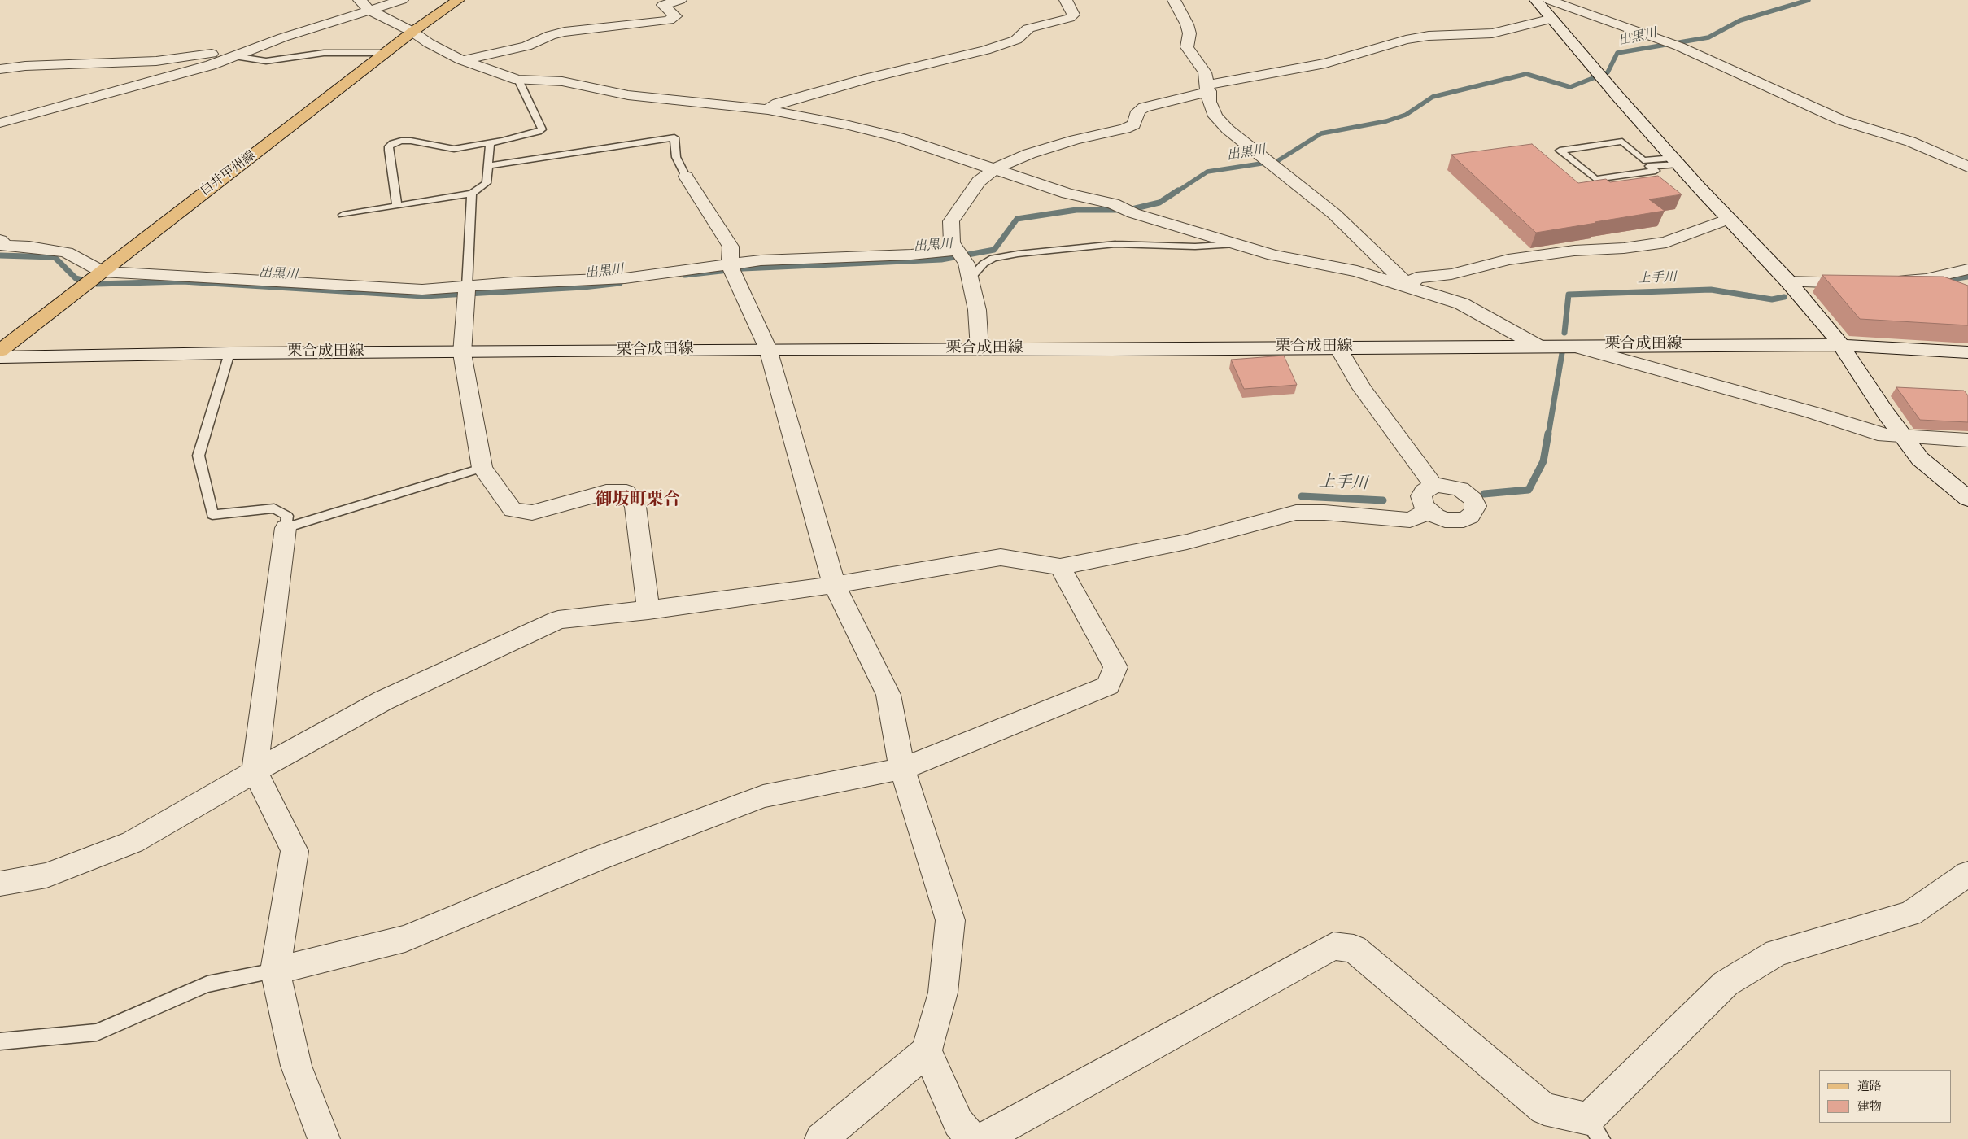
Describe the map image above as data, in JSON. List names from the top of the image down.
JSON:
{
  "streets": {
    "main road": ["白井甲州線"],
    "street": ["栗合成田線"]
  },
  "districts": ["御坂町栗合"],
  "water": ["出黒川", "上手川"],
  "legend": ["道路", "建物"]
}
